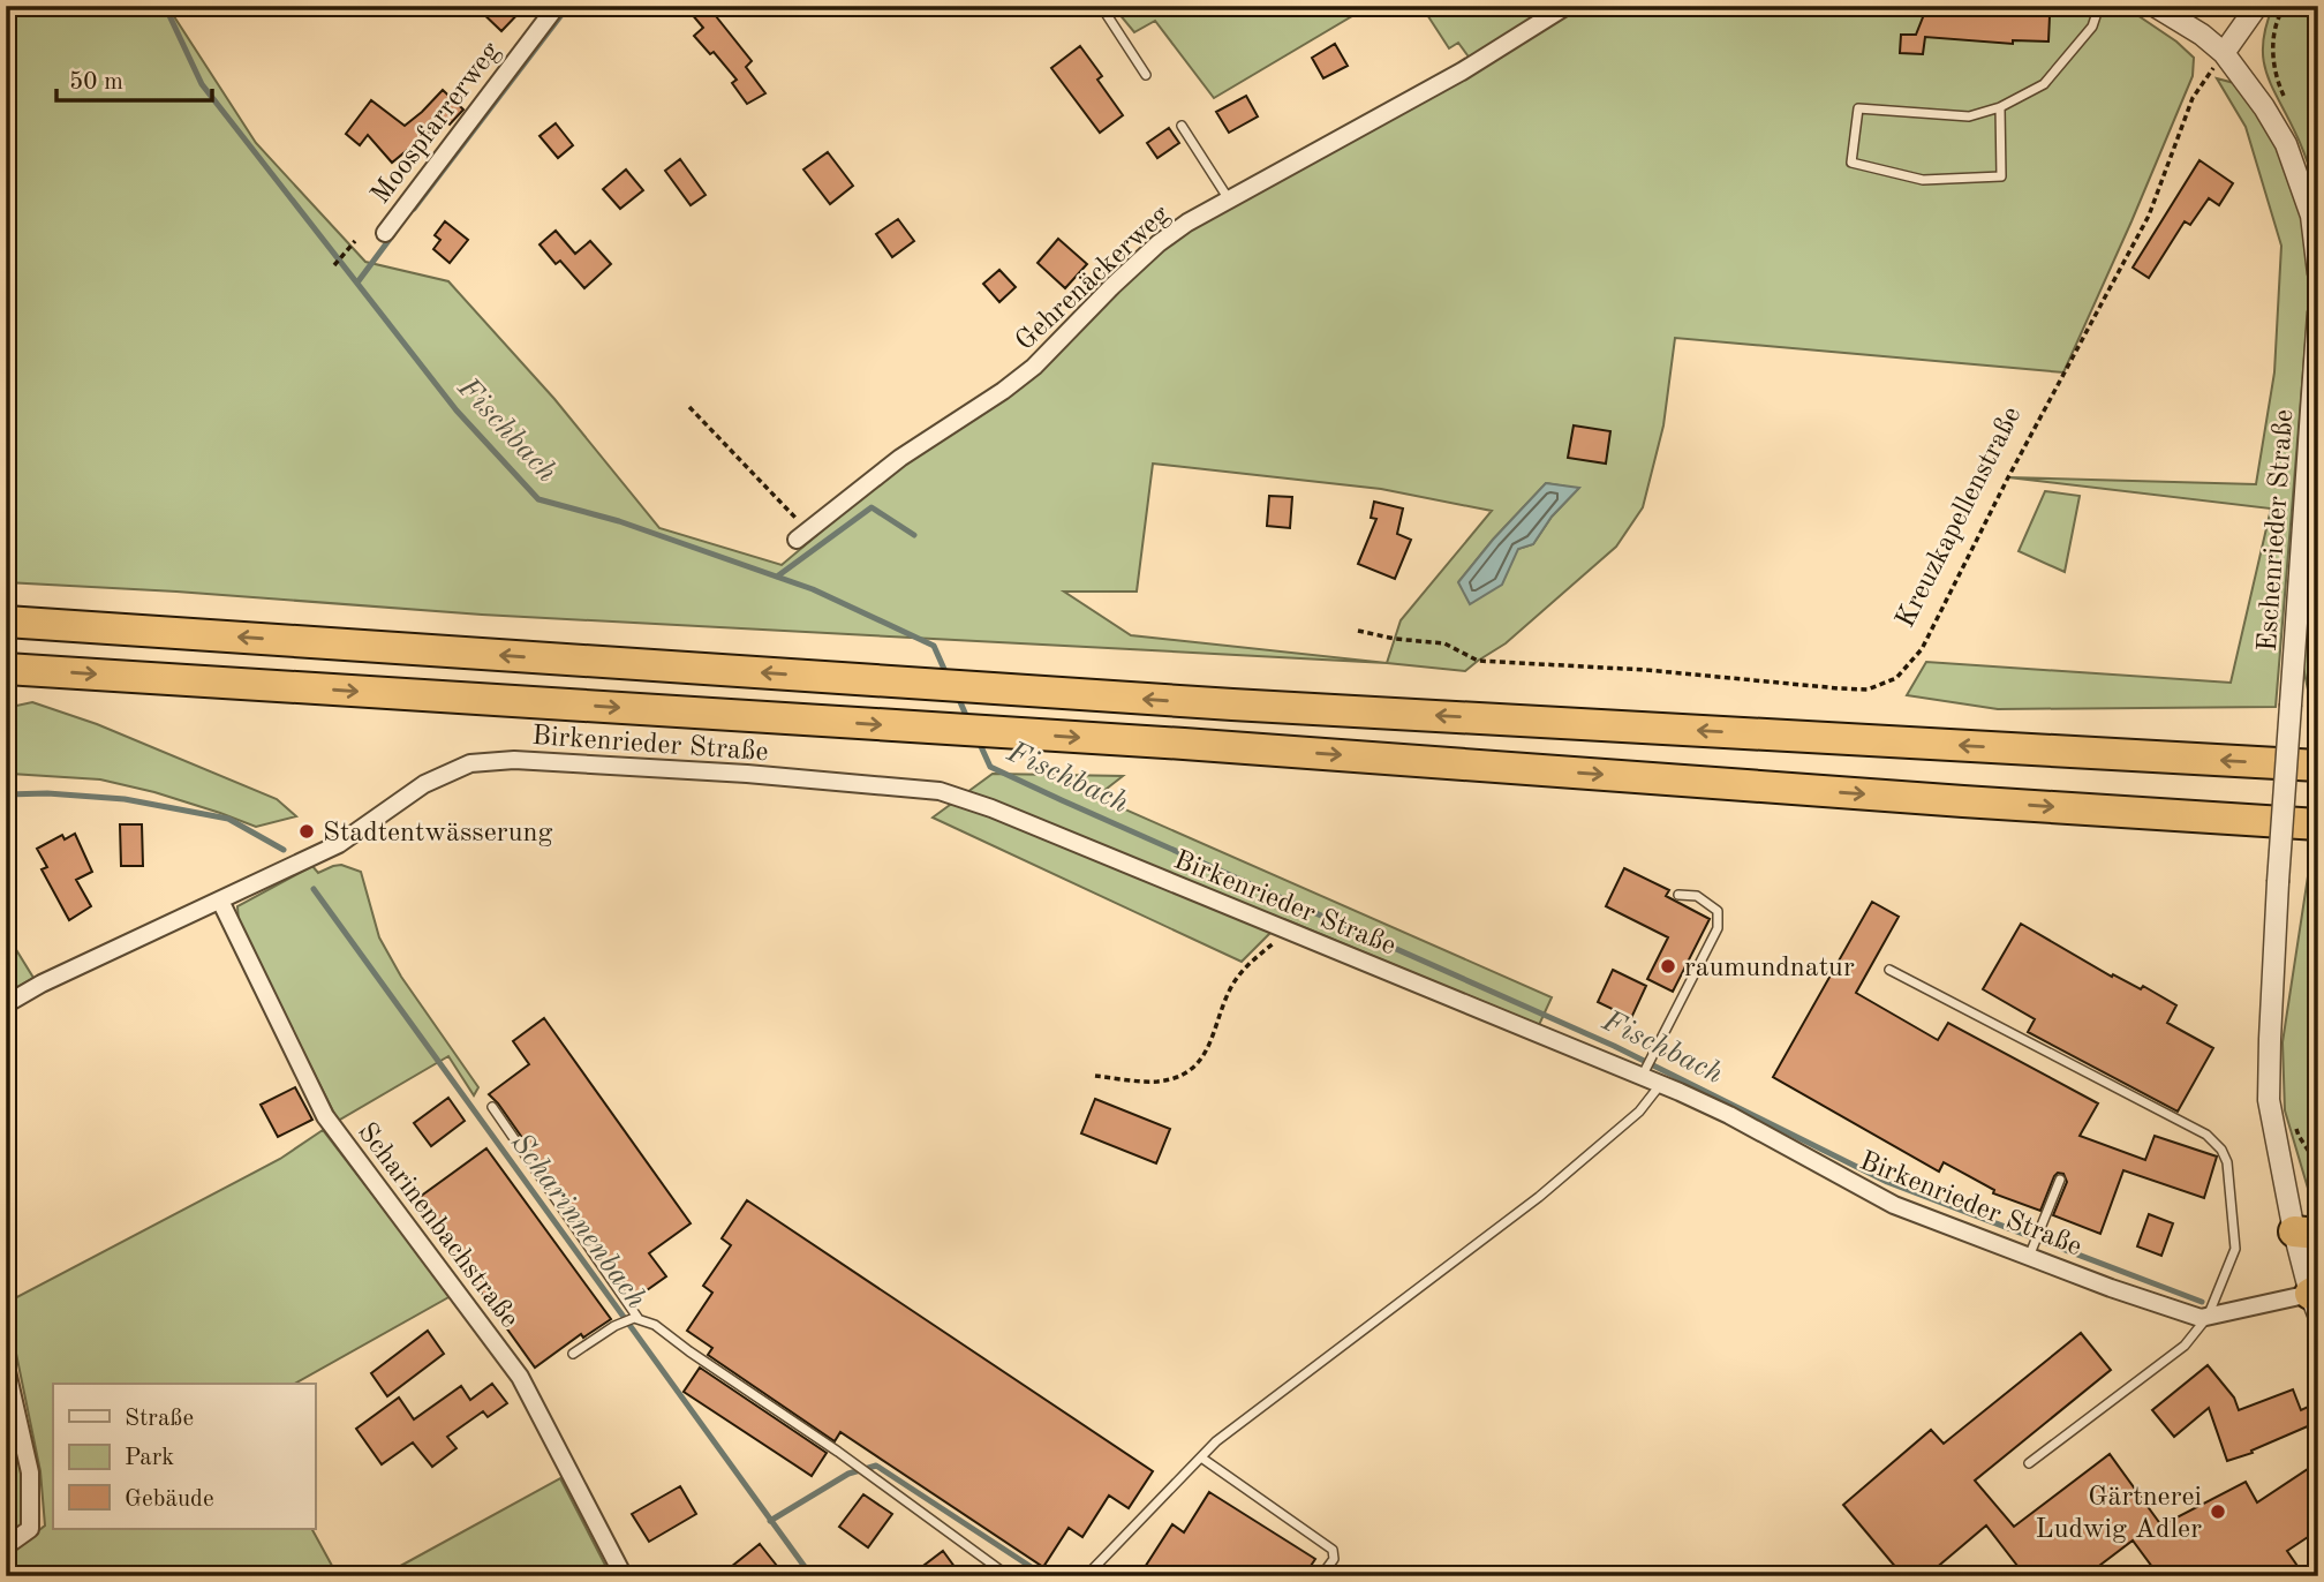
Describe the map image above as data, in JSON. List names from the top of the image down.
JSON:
{
  "streets": {
    "street": [
      "Moospfarrerweg",
      "Gehrenäckerweg",
      "Eschenrieder Straße",
      "Birkenrieder Straße",
      "Scharinenbachstraße"
    ],
    "path": ["Kreuzkapellenstraße"]
  },
  "crossings": [
    ["Birkenrieder Straße", "Scharinenbachstraße"]
  ],
  "water": ["Fischbach", "Scharinnenbach"],
  "places": ["Stadtentwässerung", "raumundnatur", "Gärtnerei Ludwig Adler"],
  "legend": ["Straße", "Park", "Gebäude"],
  "scale_bar": "50 m"
}
